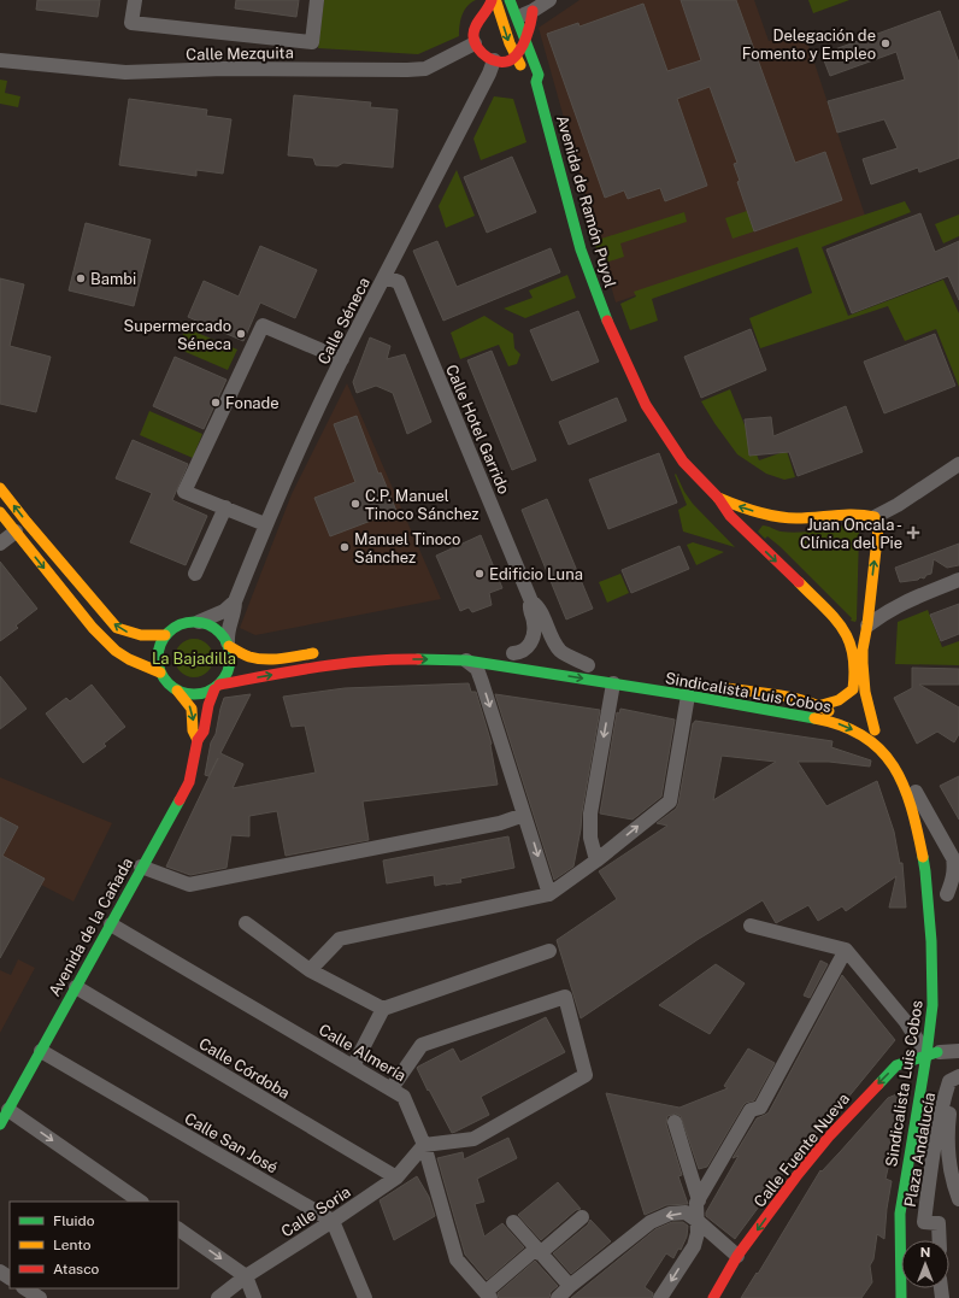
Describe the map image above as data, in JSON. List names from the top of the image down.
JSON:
{
  "streets": {
    "main road": [
      "Avenida de Ramón Puyol",
      "Sindicalista Luis Cobos",
      "Avenida de la Cañada",
      "Calle Fuente Nueva"
    ],
    "street": [
      "Calle Mezquita",
      "Calle Séneca",
      "Calle Hotel Garrido",
      "Calle Almería",
      "Calle Córdoba",
      "Calle San José",
      "Plaza Andalucía",
      "Calle Soria"
    ]
  },
  "crossings": [
    ["Avenida de Ramón Puyol", "Sindicalista Luis Cobos"],
    ["Calle Séneca", "Calle Hotel Garrido"],
    ["Calle Séneca", "Sindicalista Luis Cobos"],
    ["Calle Séneca", "Avenida de la Cañada"],
    ["Sindicalista Luis Cobos", "Avenida de la Cañada"],
    ["Sindicalista Luis Cobos", "Calle Fuente Nueva"],
    ["Avenida de la Cañada", "Calle Almería"],
    ["Avenida de la Cañada", "Calle Córdoba"],
    ["Avenida de la Cañada", "Calle San José"],
    ["Calle Almería", "Calle Soria"],
    ["Calle Córdoba", "Calle Soria"],
    ["Calle San José", "Calle Soria"]
  ],
  "one_way": ["Sindicalista Luis Cobos", "Calle Fuente Nueva"],
  "parks": ["La Bajadilla"],
  "places": {
    "other": [
      "Delegación de Fomento y Empleo",
      "Bambi",
      "Supermercado Séneca",
      "Fonade",
      "C.P. Manuel Tinoco Sánchez",
      "Manuel Tinoco Sánchez",
      "Edificio Luna"
    ],
    "health": ["Juan Oncala - Clínica del Pie"]
  },
  "legend": ["Fluido", "Lento", "Atasco"],
  "north": "top"
}
